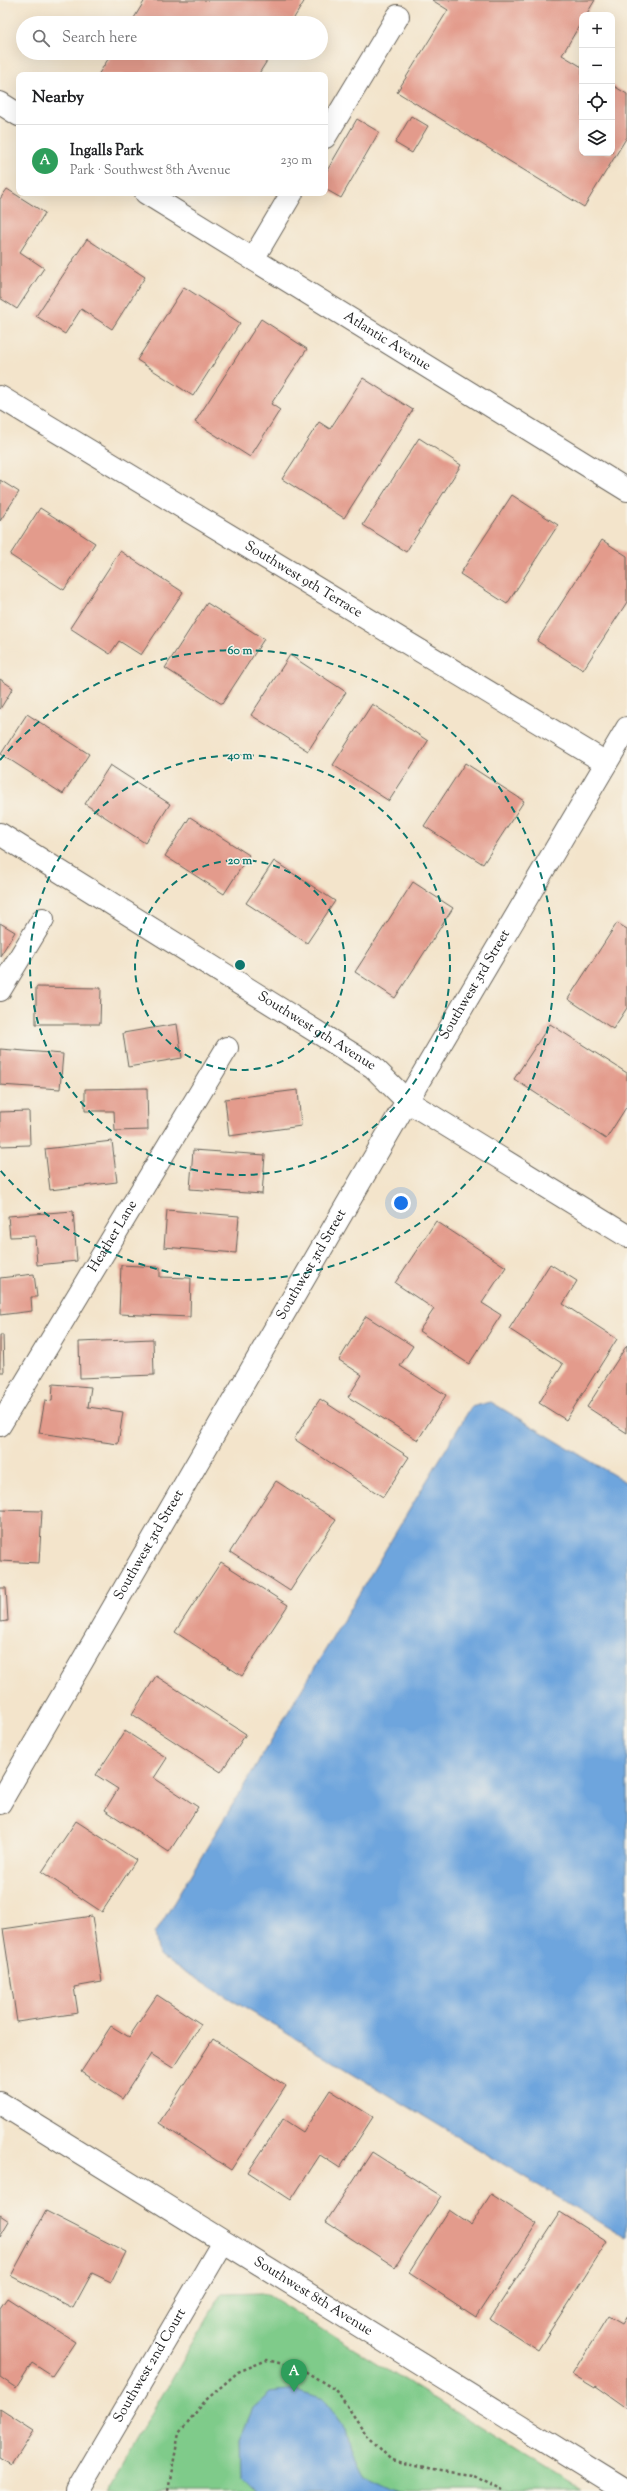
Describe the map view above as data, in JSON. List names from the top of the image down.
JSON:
{
  "streets": {
    "street": [
      "Atlantic Avenue",
      "Southwest 9th Terrace",
      "Southwest 3rd Street",
      "Southwest 9th Avenue",
      "Heather Lane",
      "Southwest 8th Avenue",
      "Southwest 2nd Court"
    ]
  },
  "crossings": [
    ["Southwest 9th Terrace", "Southwest 3rd Street"],
    ["Southwest 3rd Street", "Southwest 9th Avenue"],
    ["Southwest 8th Avenue", "Southwest 2nd Court"]
  ],
  "page": {
    "map_buttons": ["+", "−"],
    "search": "Search here",
    "heading": "Nearby",
    "list": [
      {
        "mark": "A",
        "name": "Ingalls Park",
        "note": "Park · Southwest 8th Avenue",
        "value": "230 m"
      }
    ],
    "pins": "A"
  },
  "rings": ["60 m", "40 m", "20 m"]
}
